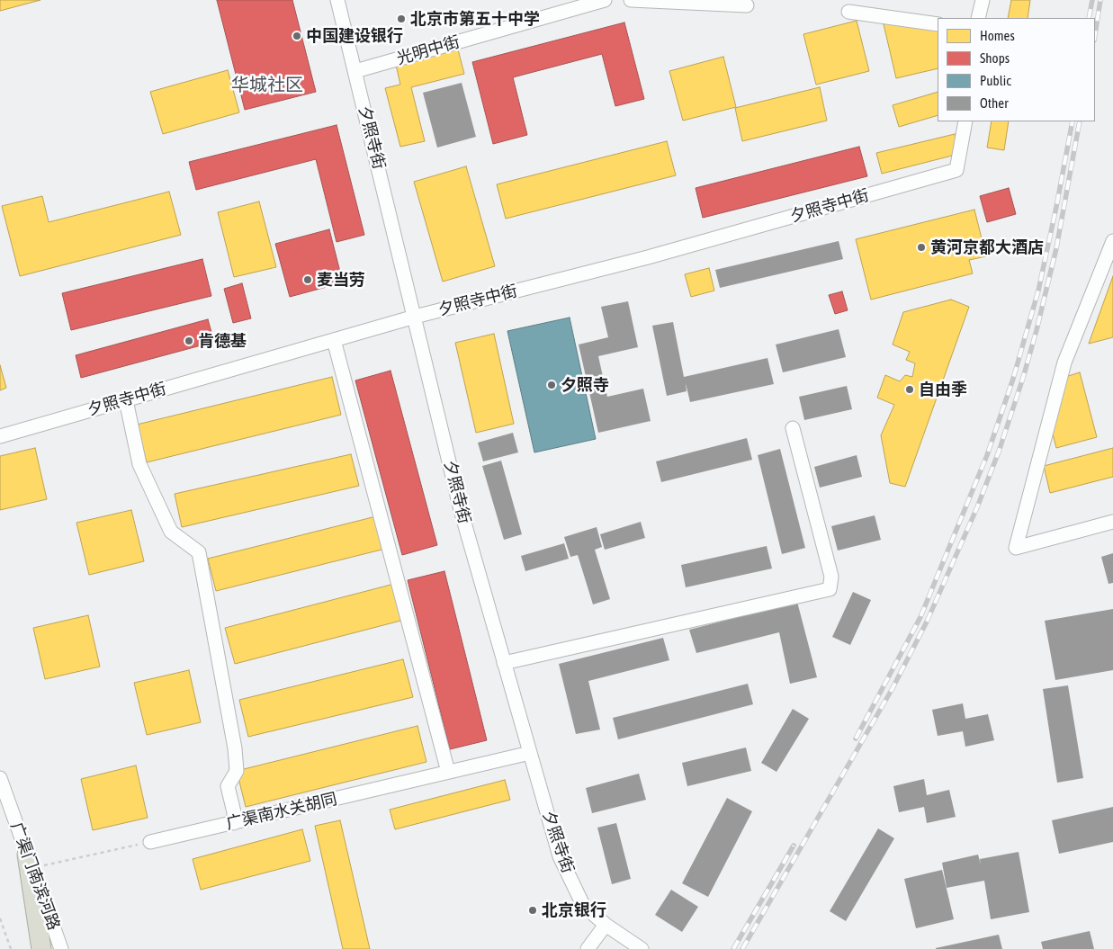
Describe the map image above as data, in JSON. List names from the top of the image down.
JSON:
{
  "streets": {
    "street": [
      "光明中街",
      "夕照寺街",
      "夕照寺中街",
      "广渠南水关胡同",
      "广渠门南滨河路"
    ]
  },
  "crossings": [
    ["光明中街", "夕照寺街"],
    ["夕照寺街", "夕照寺中街"],
    ["夕照寺街", "广渠南水关胡同"]
  ],
  "districts": ["华城社区"],
  "places": [
    "北京市第五十中学",
    "中国建设银行",
    "黄河京都大酒店",
    "麦当劳",
    "肯德基",
    "夕照寺",
    "自由季",
    "北京银行"
  ],
  "legend": [
    "Homes",
    "Shops",
    "Public",
    "Other"
  ]
}
